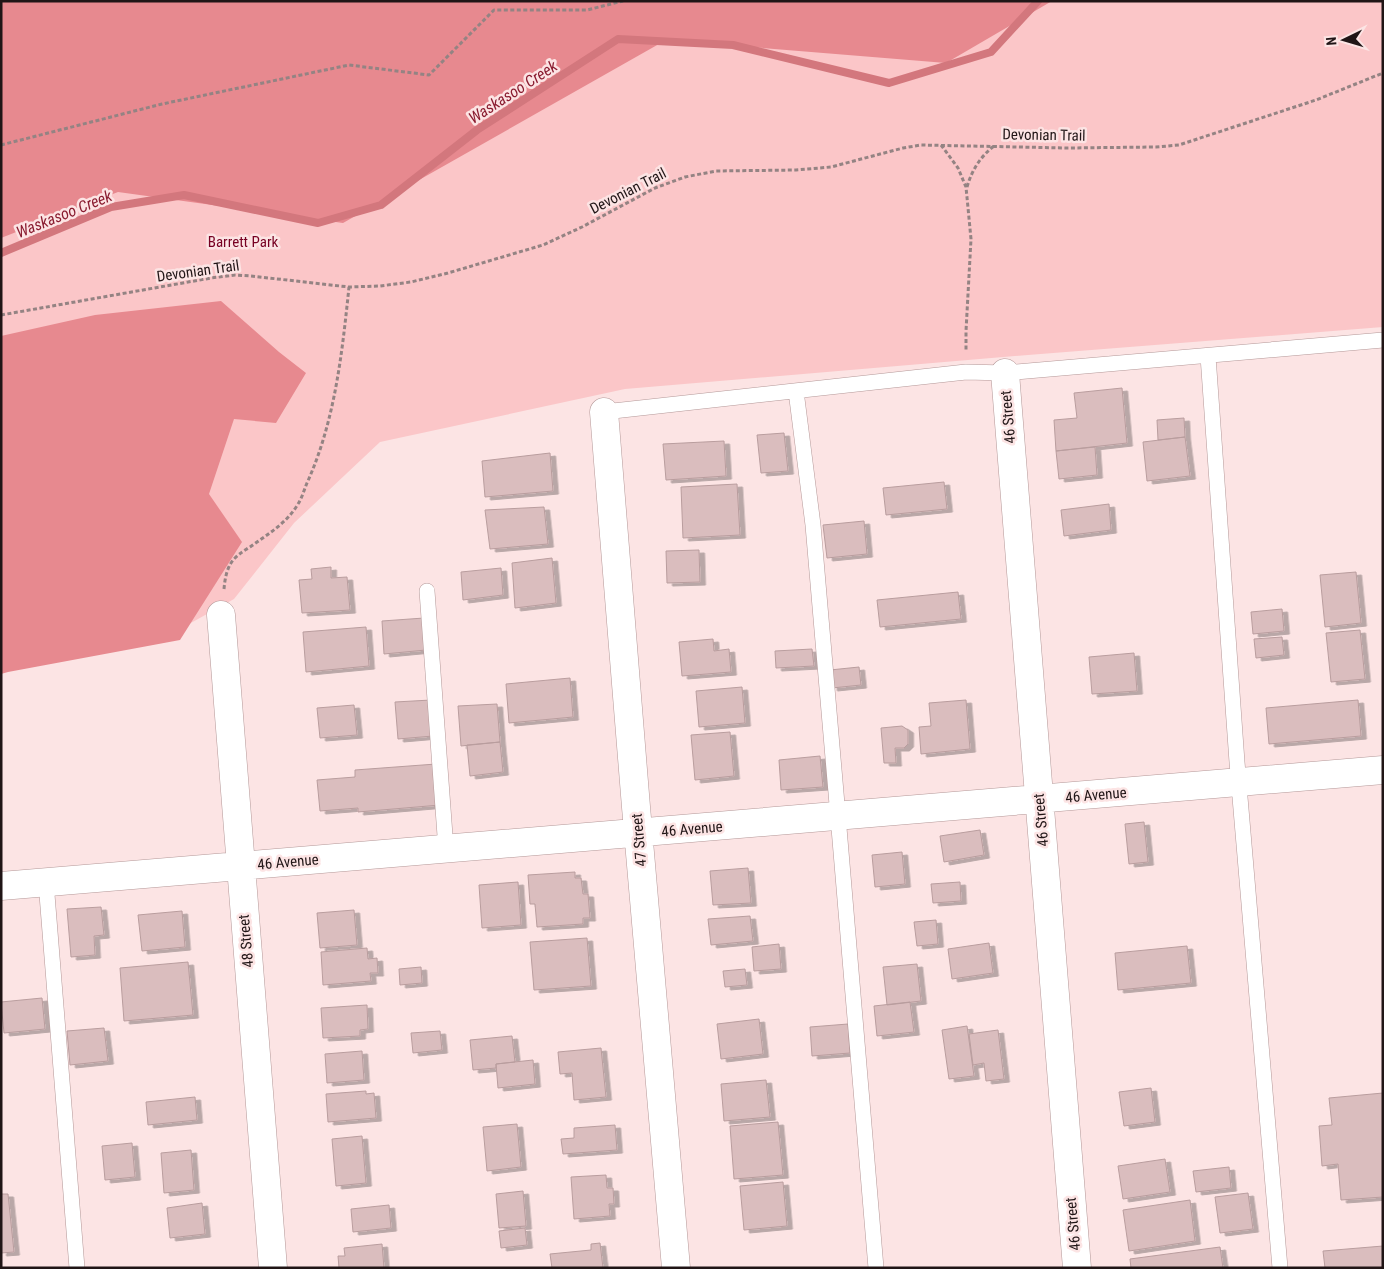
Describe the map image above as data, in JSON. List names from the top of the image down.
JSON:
{
  "streets": {
    "street": [
      "46 Street",
      "46 Avenue",
      "47 Street",
      "48 Street"
    ],
    "path": ["Devonian Trail"]
  },
  "crossings": [
    ["46 Street", "46 Avenue"],
    ["46 Avenue", "47 Street"],
    ["46 Avenue", "48 Street"]
  ],
  "water": ["Waskasoo Creek"],
  "parks": ["Barrett Park"],
  "north": "left"
}
